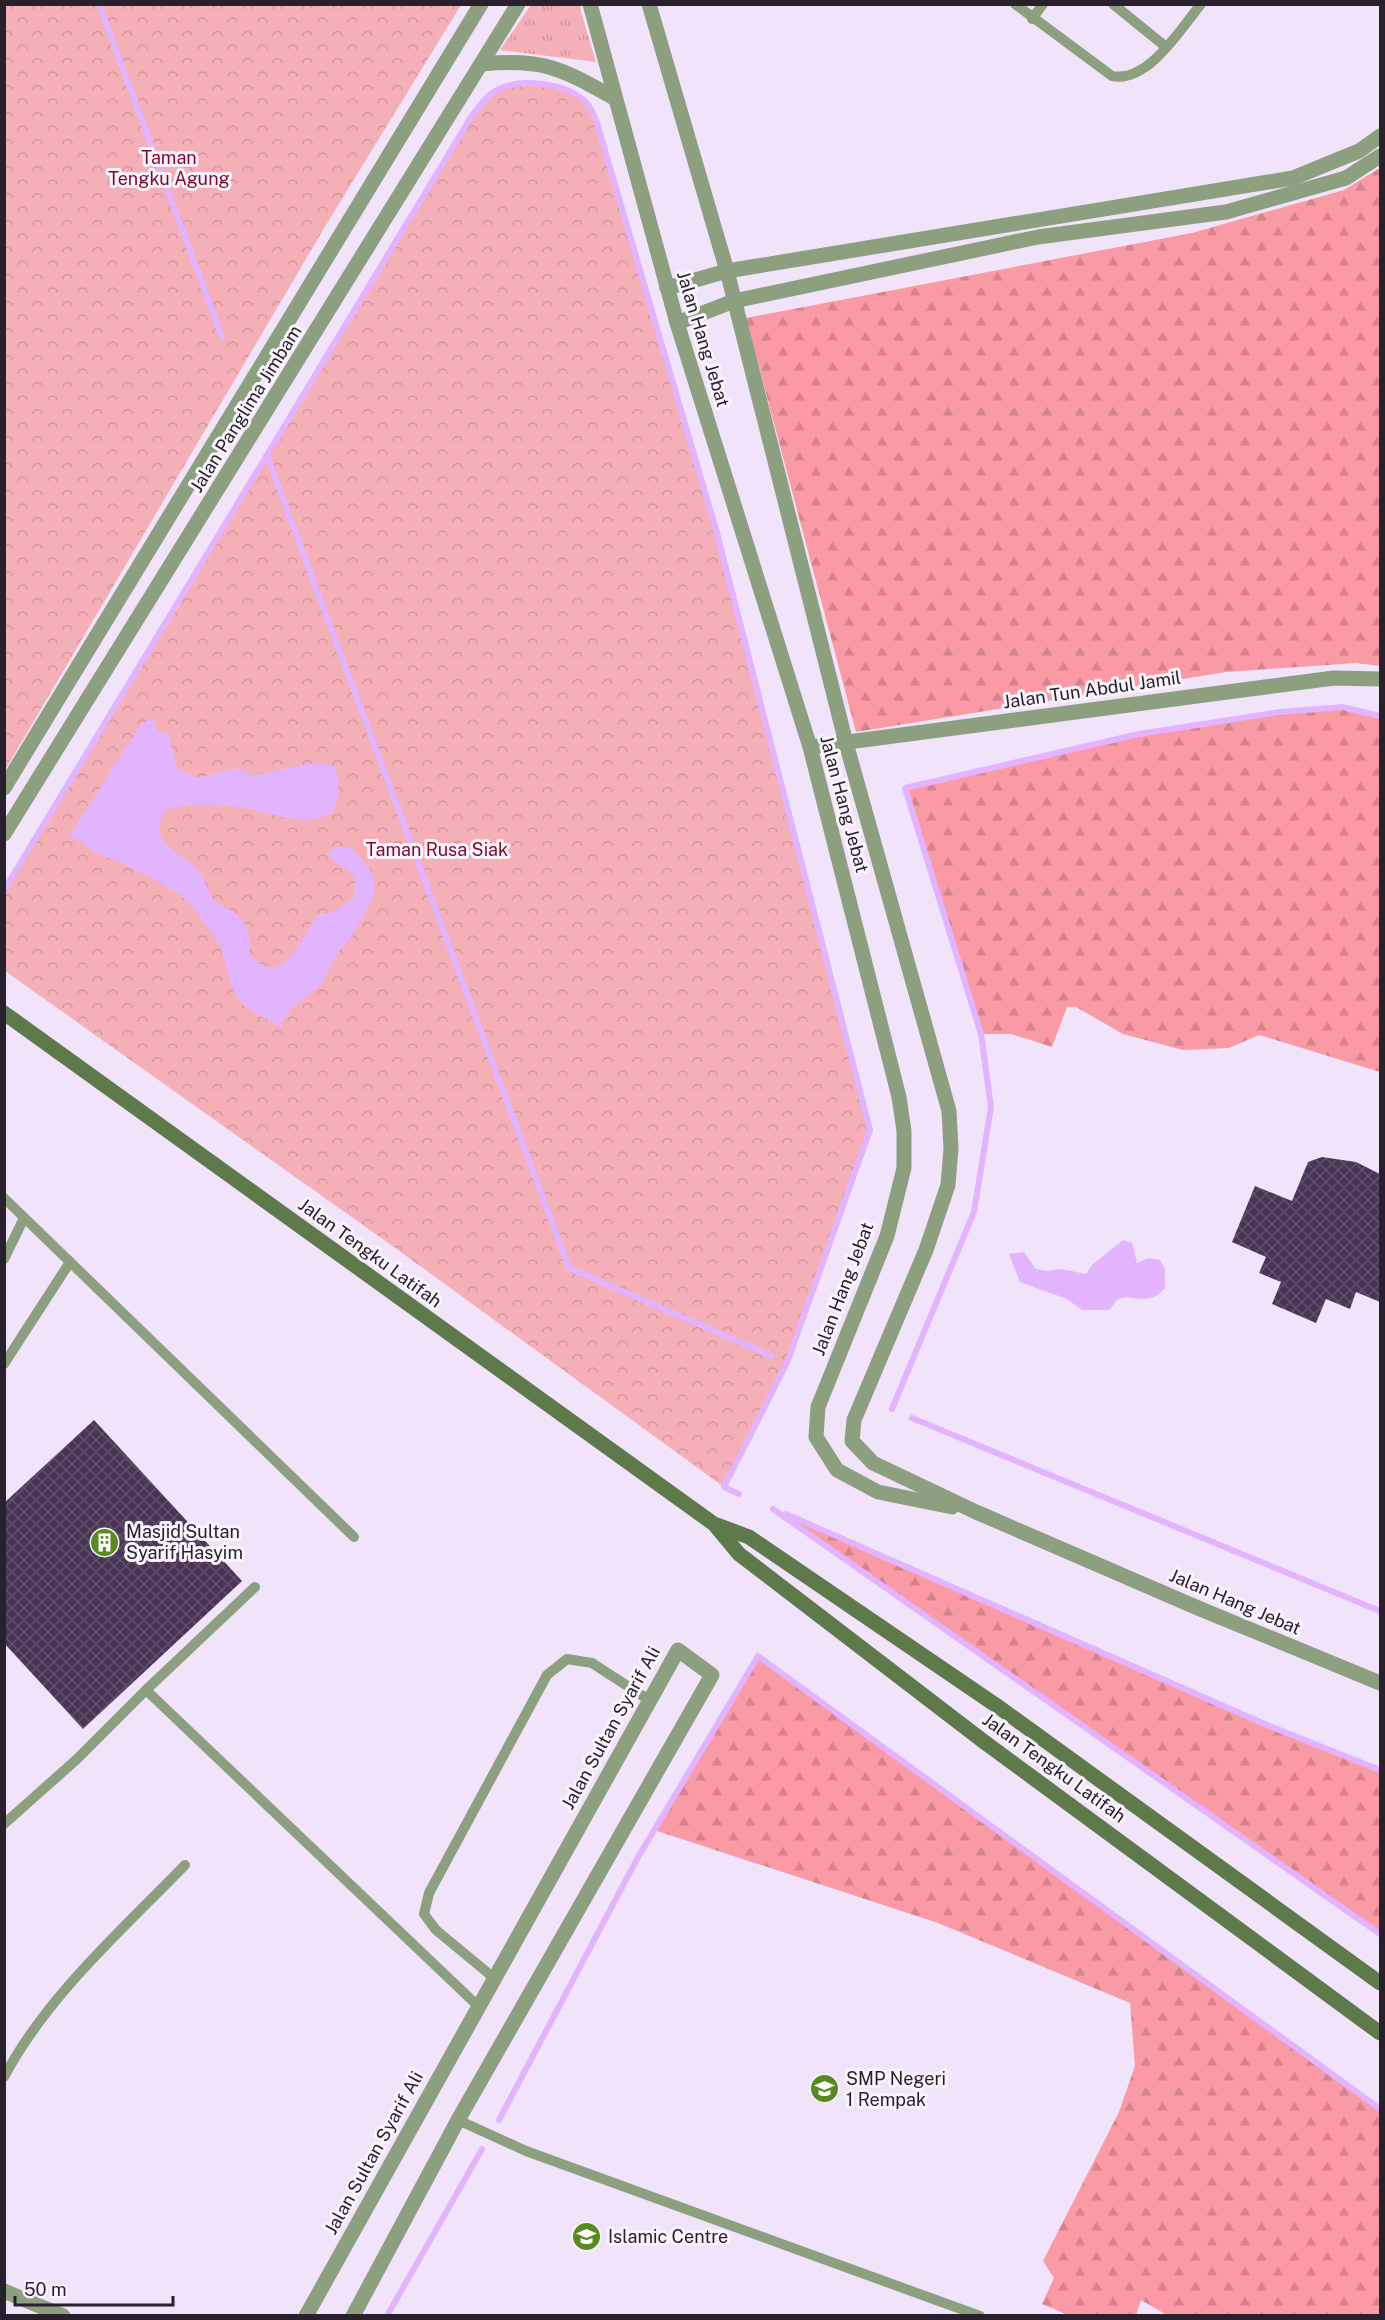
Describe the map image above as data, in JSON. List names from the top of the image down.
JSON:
{
  "streets": {
    "main road": ["Jalan Tengku Latifah"],
    "street": [
      "Jalan Hang Jebat",
      "Jalan Panglima Jimbam",
      "Jalan Tun Abdul Jamil",
      "Jalan Sultan Syarif Ali"
    ]
  },
  "crossings": [
    ["Jalan Hang Jebat", "Jalan Tun Abdul Jamil"]
  ],
  "parks": ["Taman Tengku Agung", "Taman Rusa Siak"],
  "places": {
    "building": ["Masjid Sultan Syarif Hasyim"],
    "school or university": ["SMP Negeri 1 Rempak", "Islamic Centre"]
  },
  "scale_bar": "50 m"
}
